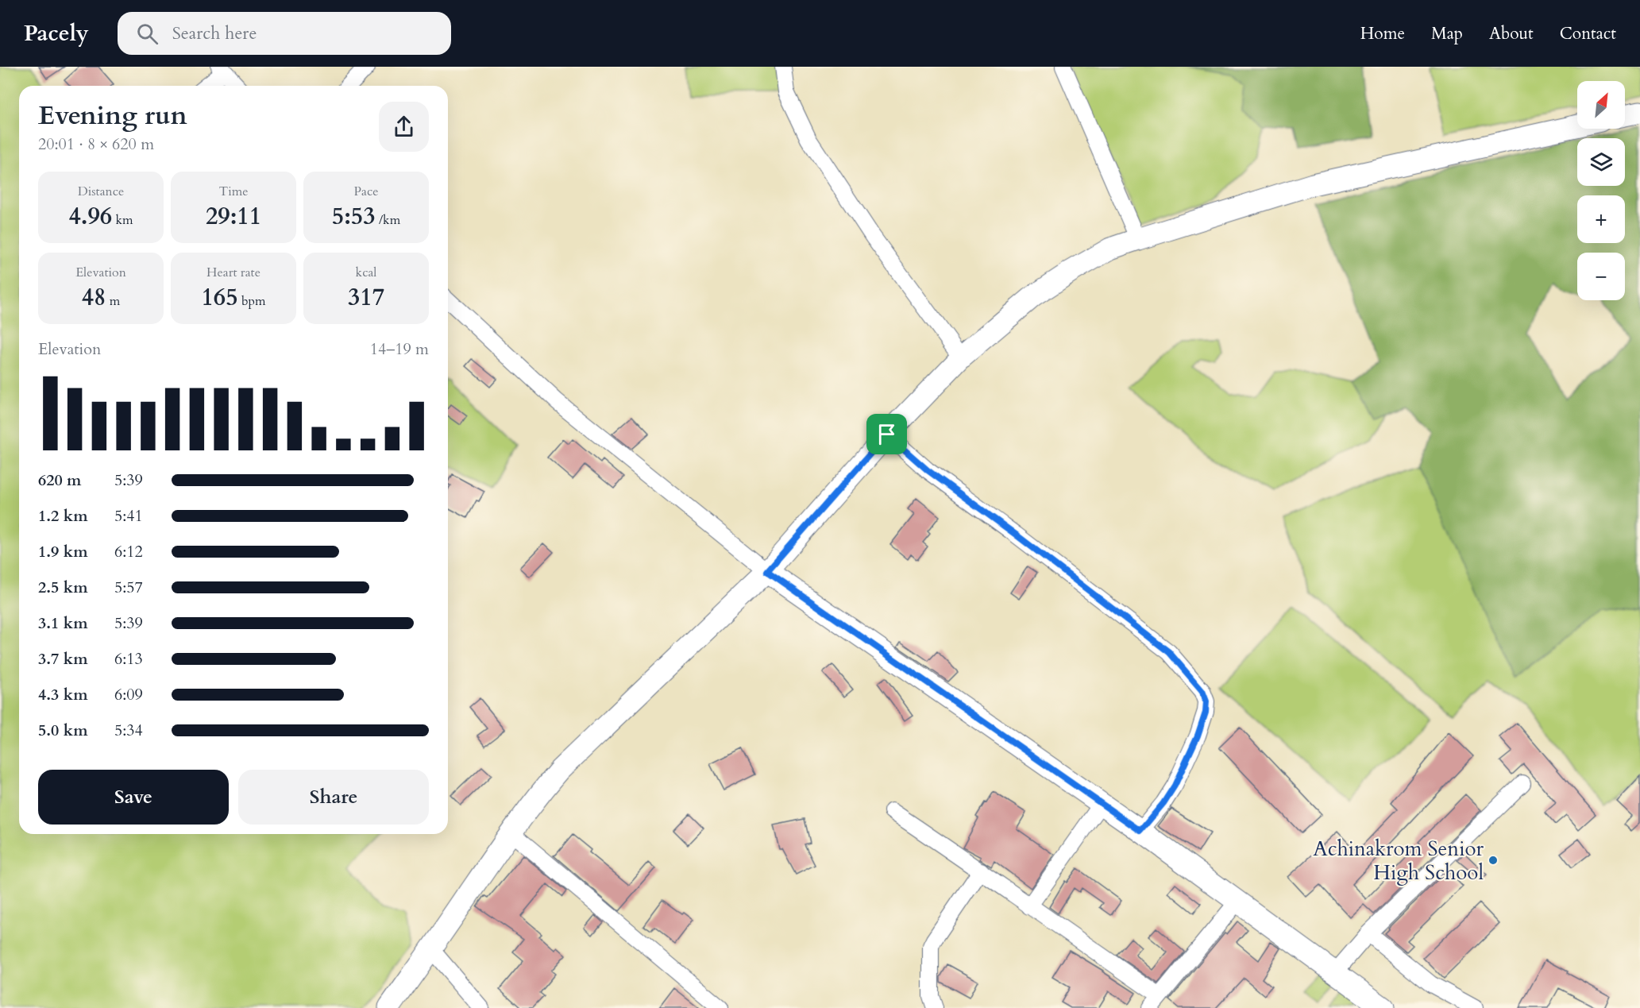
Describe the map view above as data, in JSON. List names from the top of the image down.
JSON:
{
  "places": ["Achinakrom Senior High School"],
  "north": "top right",
  "page": {
    "header": "Pacely",
    "search": "Search here",
    "nav": [
      "Home",
      "Map",
      "About",
      "Contact"
    ],
    "map_buttons": ["+", "−"],
    "heading": ["Evening run", "20:01 · 8 × 620 m"],
    "stats": [
      ["Distance", "4.96 km"],
      ["Time", "29:11"],
      ["Pace", "5:53 /km"],
      ["Elevation", "48 m"],
      ["Heart rate", "165 bpm"],
      ["kcal", "317"]
    ],
    "chart": ["Elevation", "14–19 m"],
    "list": [
      {
        "name": "620 m",
        "note": "5:39"
      },
      {
        "name": "1.2 km",
        "note": "5:41"
      },
      {
        "name": "1.9 km",
        "note": "6:12"
      },
      {
        "name": "2.5 km",
        "note": "5:57"
      },
      {
        "name": "3.1 km",
        "note": "5:39"
      },
      {
        "name": "3.7 km",
        "note": "6:13"
      },
      {
        "name": "4.3 km",
        "note": "6:09"
      },
      {
        "name": "5.0 km",
        "note": "5:34"
      }
    ],
    "buttons": ["Save", "Share"]
  }
}
